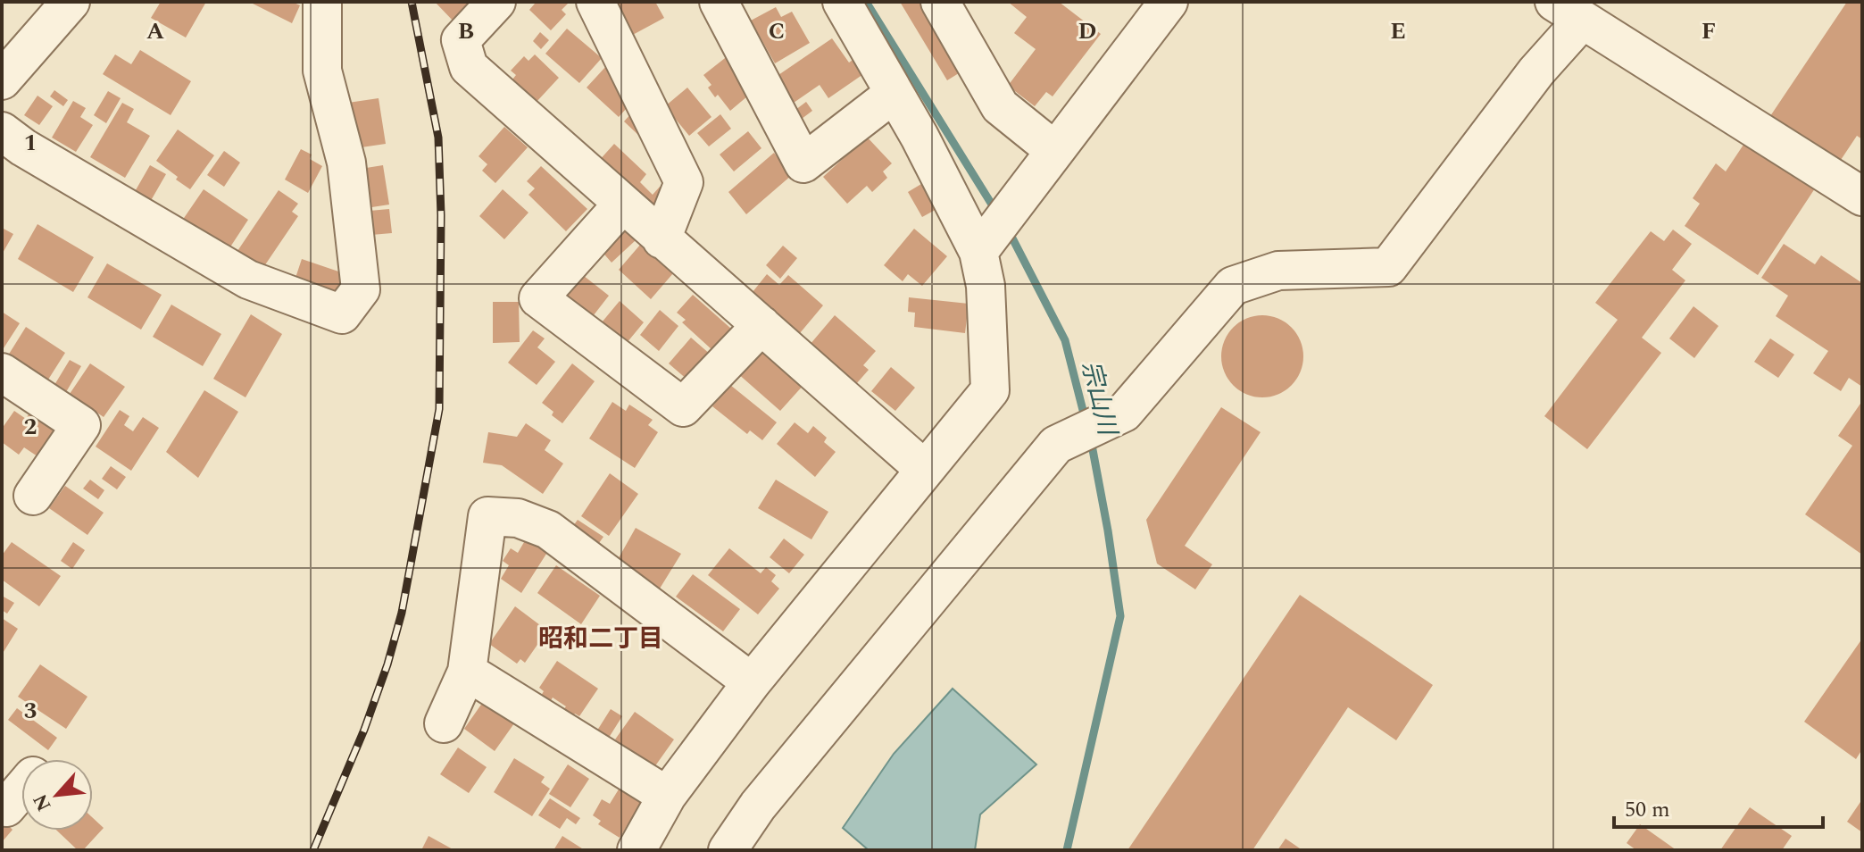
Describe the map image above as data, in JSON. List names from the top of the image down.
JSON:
{
  "districts": ["昭和二丁目"],
  "water": ["宗山川"],
  "scale_bar": "50 m",
  "north": "bottom left",
  "grid": {
    "columns": [
      "A",
      "B",
      "C",
      "D",
      "E",
      "F"
    ],
    "rows": ["1", "2", "3"]
  }
}
